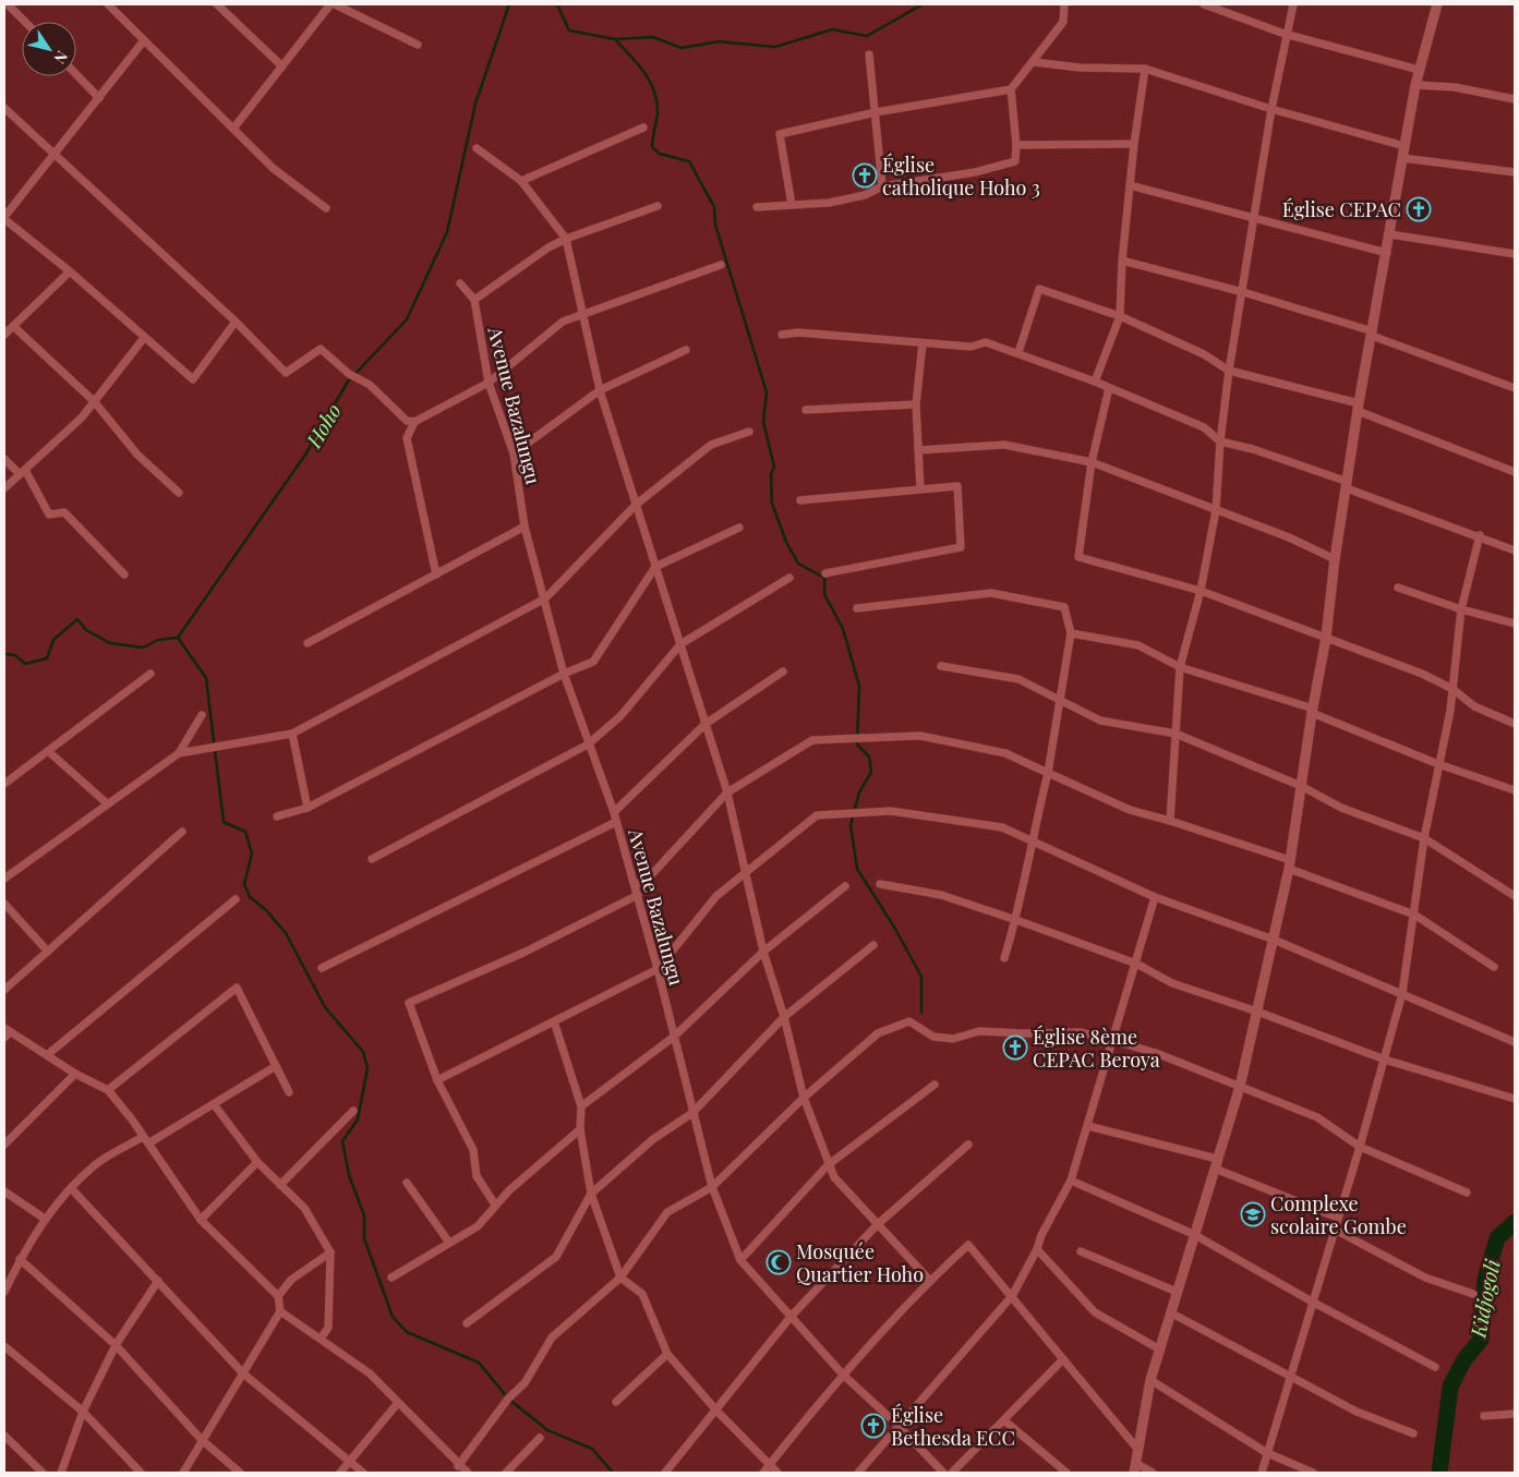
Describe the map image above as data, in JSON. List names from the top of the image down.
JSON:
{
  "streets": {
    "street": ["Avenue Bazalungu"]
  },
  "water": ["Hoho", "Kidjogoli"],
  "places": {
    "church": [
      "Église catholique Hoho 3",
      "Église CEPAC",
      "Église 8ème CEPAC Beroya",
      "Église Bethesda ECC"
    ],
    "school or university": ["Complexe scolaire Gombe"],
    "mosque": ["Mosquée Quartier Hoho"]
  },
  "north": "bottom right"
}
